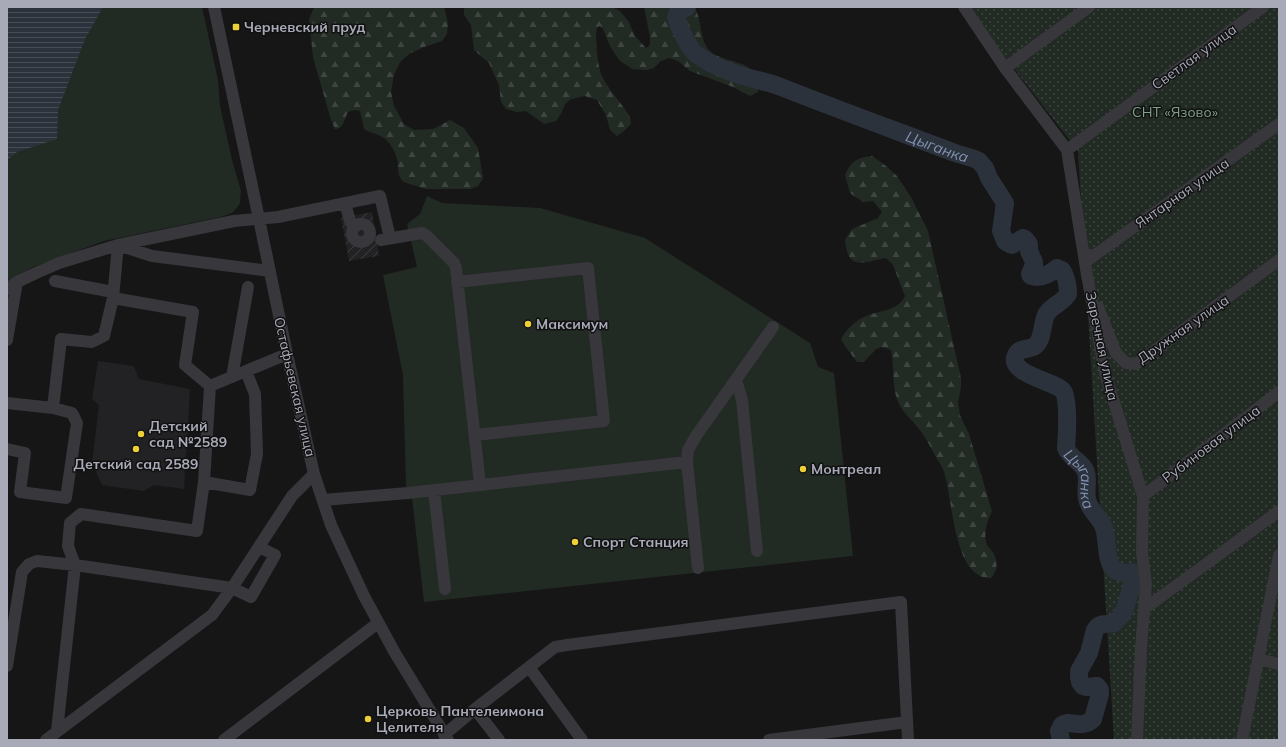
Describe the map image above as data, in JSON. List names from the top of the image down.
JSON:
{
  "streets": {
    "street": [
      "Светлая улица",
      "Янтарная улица",
      "Дружная улица",
      "Заречная улица",
      "Остафьевская улица",
      "Рубиновая улица"
    ]
  },
  "crossings": [
    ["Светлая улица", "Заречная улица"],
    ["Янтарная улица", "Заречная улица"],
    ["Дружная улица", "Заречная улица"],
    ["Заречная улица", "Рубиновая улица"]
  ],
  "water": ["Цыганка"],
  "parks": ["СНТ «Язово»"],
  "places": {
    "transit": ["Черневский пруд"],
    "other": [
      "Максимум",
      "Детский сад №2589",
      "Детский сад 2589",
      "Монтреал",
      "Спорт Станция",
      "Церковь Пантелеимона Целителя"
    ]
  }
}
